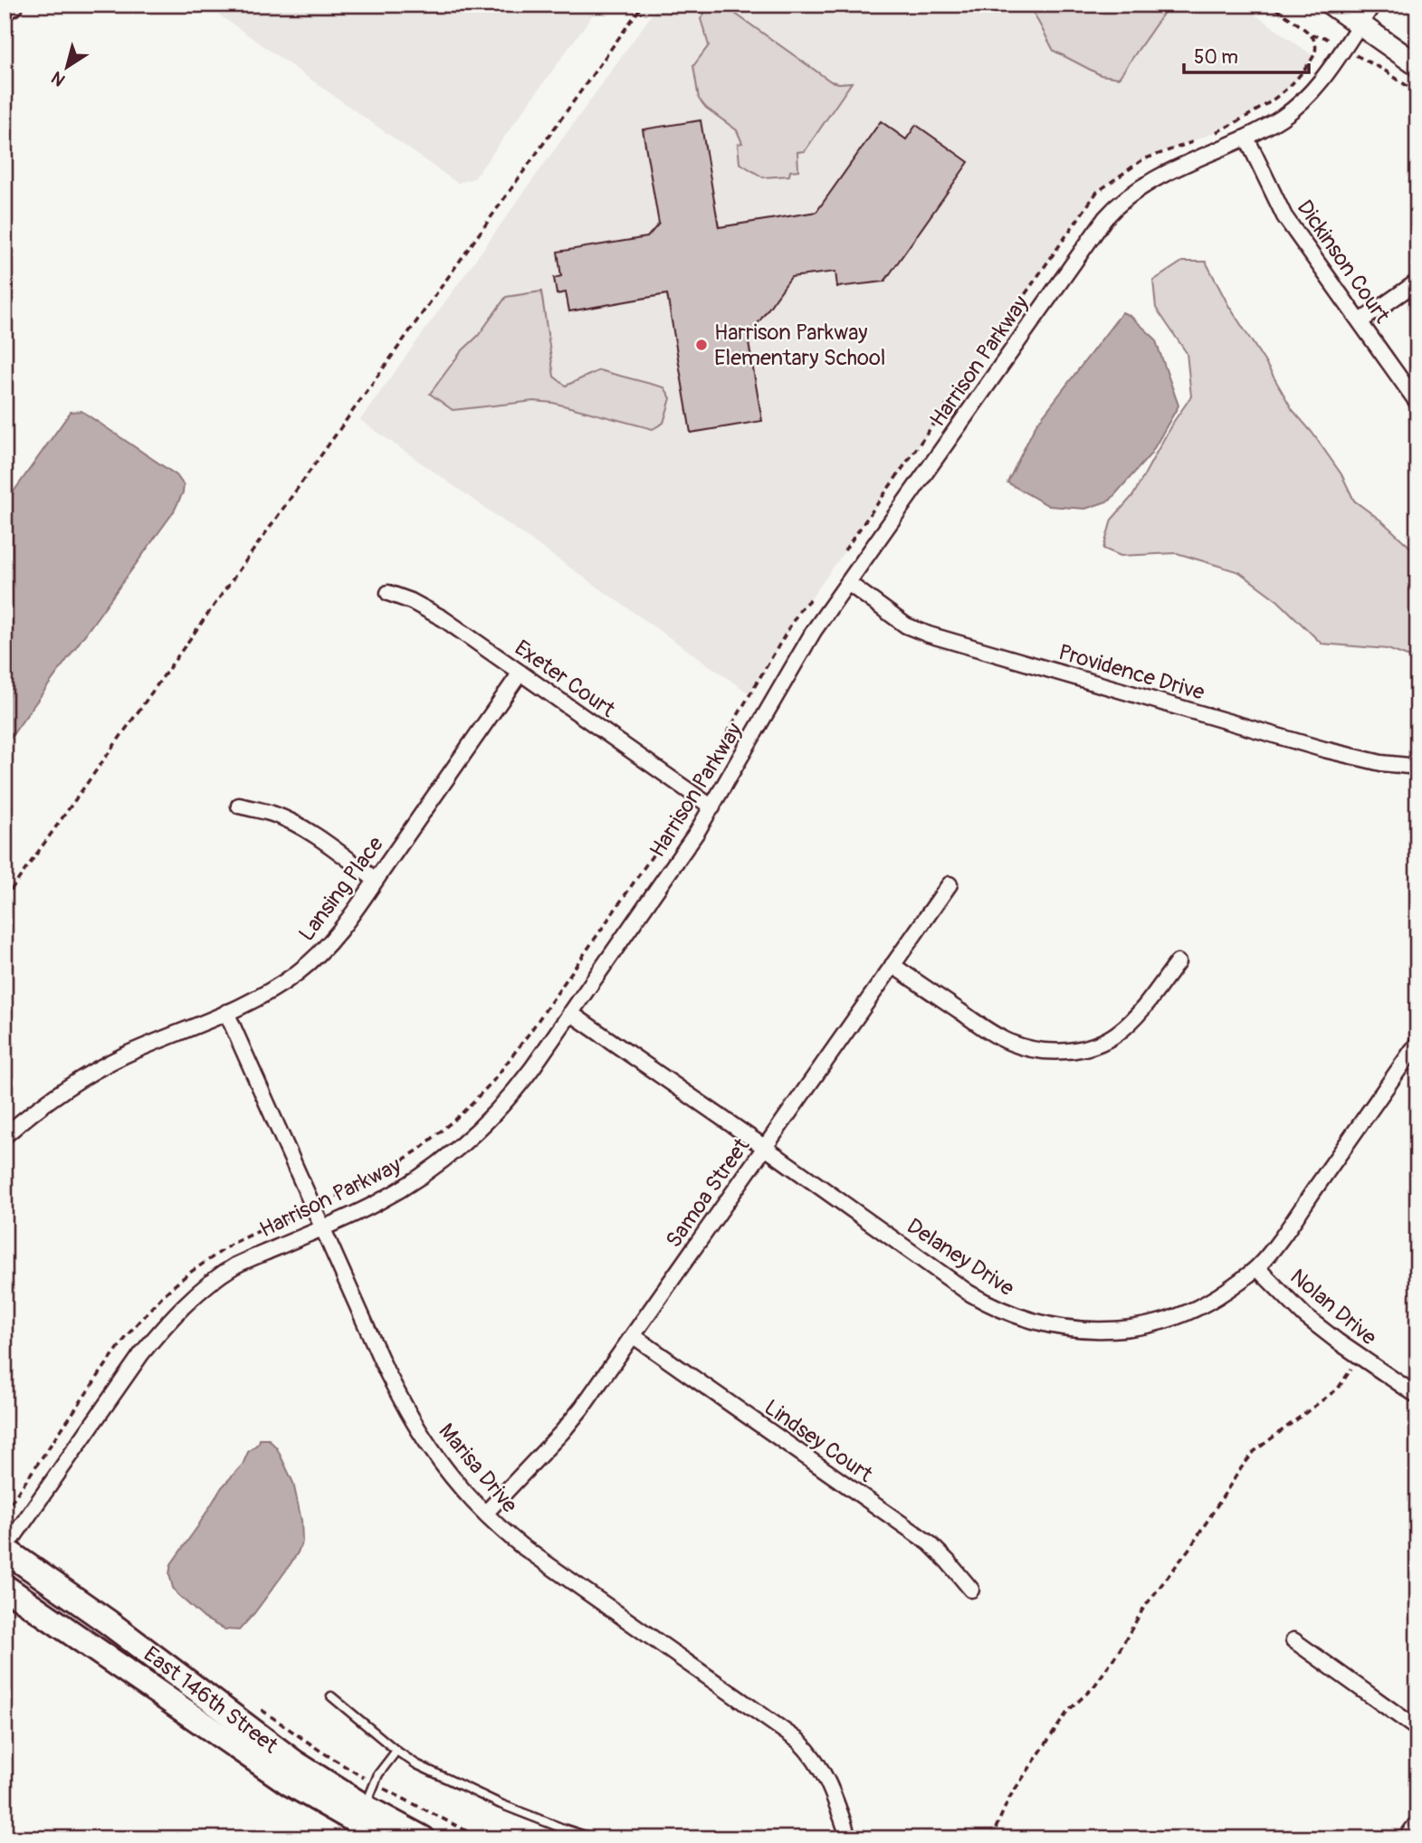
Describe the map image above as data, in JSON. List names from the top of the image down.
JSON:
{
  "streets": {
    "main road": ["East 146th Street"],
    "street": [
      "Dickinson Court",
      "Harrison Parkway",
      "Providence Drive",
      "Exeter Court",
      "Lansing Place",
      "Samoa Street",
      "Delaney Drive",
      "Nolan Drive",
      "Lindsey Court",
      "Marisa Drive"
    ]
  },
  "crossings": [
    ["Dickinson Court", "Harrison Parkway"],
    ["Harrison Parkway", "Providence Drive"],
    ["Harrison Parkway", "Exeter Court"],
    ["Harrison Parkway", "Delaney Drive"],
    ["Harrison Parkway", "Marisa Drive"],
    ["Harrison Parkway", "East 146th Street"],
    ["Exeter Court", "Lansing Place"],
    ["Lansing Place", "Marisa Drive"],
    ["Samoa Street", "Delaney Drive"],
    ["Samoa Street", "Lindsey Court"],
    ["Samoa Street", "Marisa Drive"],
    ["Delaney Drive", "Nolan Drive"]
  ],
  "places": ["Harrison Parkway Elementary School"],
  "scale_bar": "50 m",
  "north": "bottom left"
}
